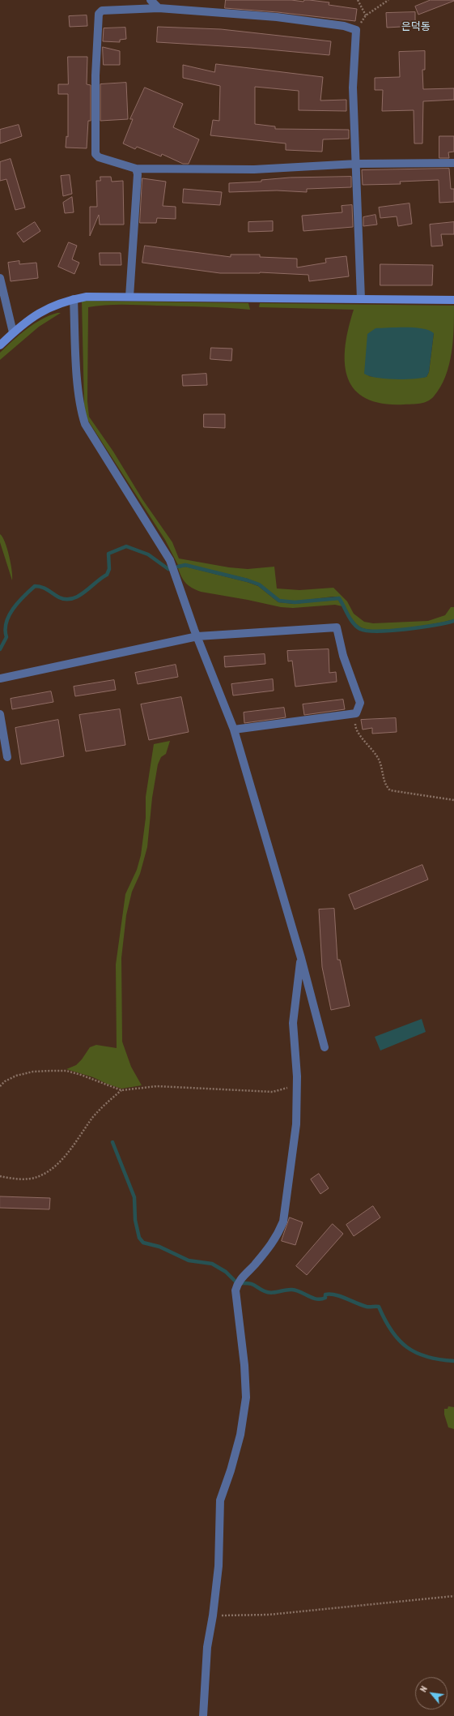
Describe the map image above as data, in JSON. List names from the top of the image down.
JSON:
{
  "districts": ["은덕동"],
  "north": "top left"
}
